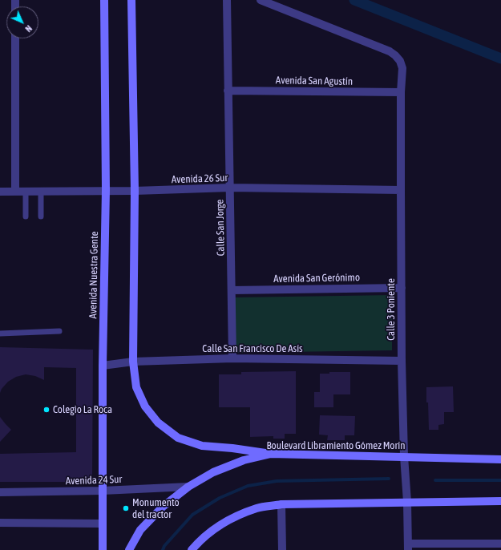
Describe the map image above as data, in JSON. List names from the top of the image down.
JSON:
{
  "streets": {
    "main road": ["Avenida Nuestra Gente", "Boulevard Libramiento Gómez Morín"],
    "street": [
      "Avenida San Agustín",
      "Avenida 26 Sur",
      "Calle San Jorge",
      "Avenida San Gerónimo",
      "Calle 3 Poniente",
      "Calle San Francisco De Asís",
      "Avenida 24 Sur"
    ]
  },
  "crossings": [
    ["Avenida San Agustín", "Calle San Jorge"],
    ["Avenida San Agustín", "Calle 3 Poniente"],
    ["Avenida 26 Sur", "Calle San Jorge"],
    ["Avenida 26 Sur", "Avenida Nuestra Gente"],
    ["Avenida 26 Sur", "Calle 3 Poniente"],
    ["Calle San Jorge", "Avenida San Gerónimo"],
    ["Calle San Jorge", "Calle San Francisco De Asís"],
    ["Avenida Nuestra Gente", "Calle San Francisco De Asís"],
    ["Avenida Nuestra Gente", "Avenida 24 Sur"],
    ["Avenida San Gerónimo", "Calle 3 Poniente"],
    ["Calle 3 Poniente", "Calle San Francisco De Asís"],
    ["Calle 3 Poniente", "Boulevard Libramiento Gómez Morín"],
    ["Boulevard Libramiento Gómez Morín", "Avenida 24 Sur"]
  ],
  "places": ["Colegio La Roca", "Monumento del tractor"],
  "north": "bottom right"
}
